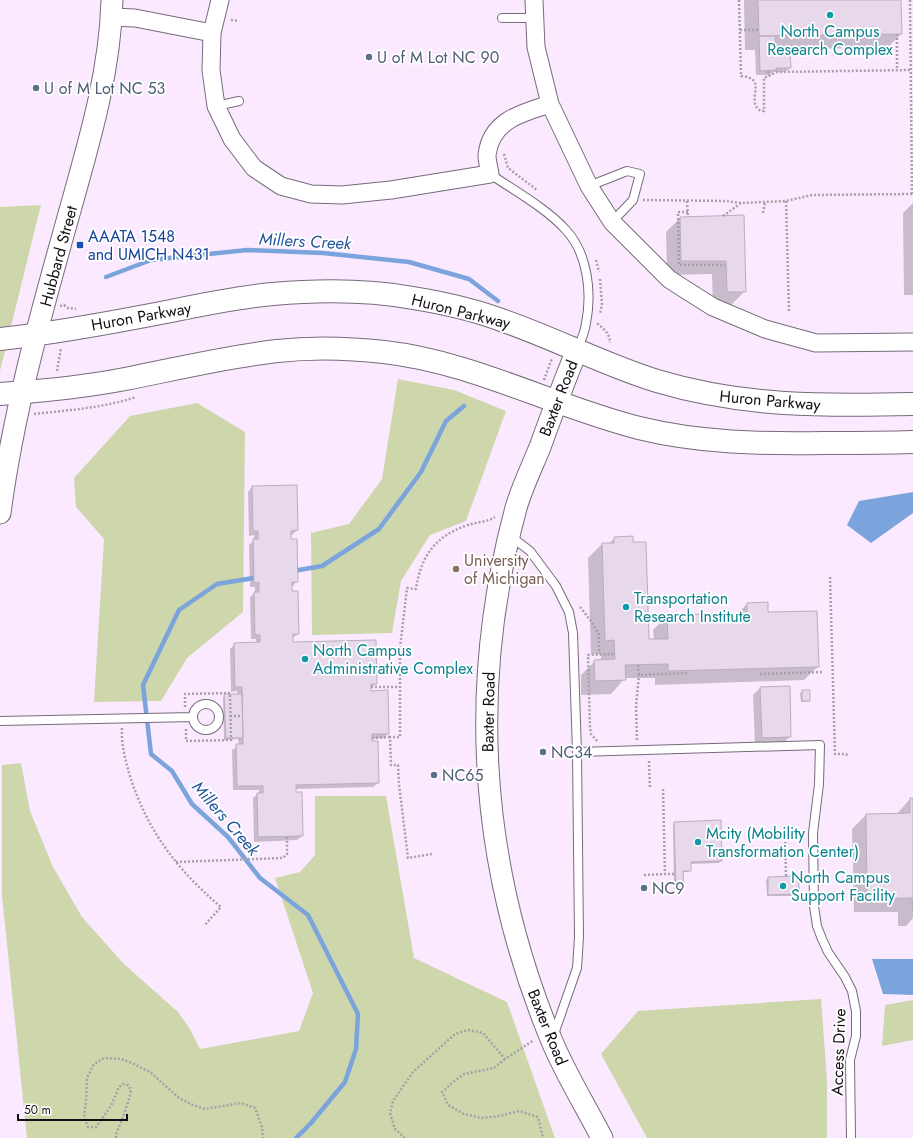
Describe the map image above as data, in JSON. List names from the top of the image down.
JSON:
{
  "streets": {
    "main road": ["Huron Parkway"],
    "street": ["Hubbard Street", "Baxter Road"],
    "lane": ["Access Drive"]
  },
  "crossings": [
    ["Hubbard Street", "Huron Parkway"],
    ["Huron Parkway", "Baxter Road"]
  ],
  "water": ["Millers Creek"],
  "places": {
    "other": [
      "North Campus Research Complex",
      "U of M Lot NC 90",
      "U of M Lot NC 53",
      "University of Michigan",
      "Transportation Research Institute",
      "North Campus Administrative Complex",
      "NC34",
      "NC65",
      "Mcity (Mobility Transformation Center)",
      "North Campus Support Facility",
      "NC9"
    ],
    "transit": ["AAATA 1548 and UMICH N431"]
  },
  "scale_bar": "50 m"
}
